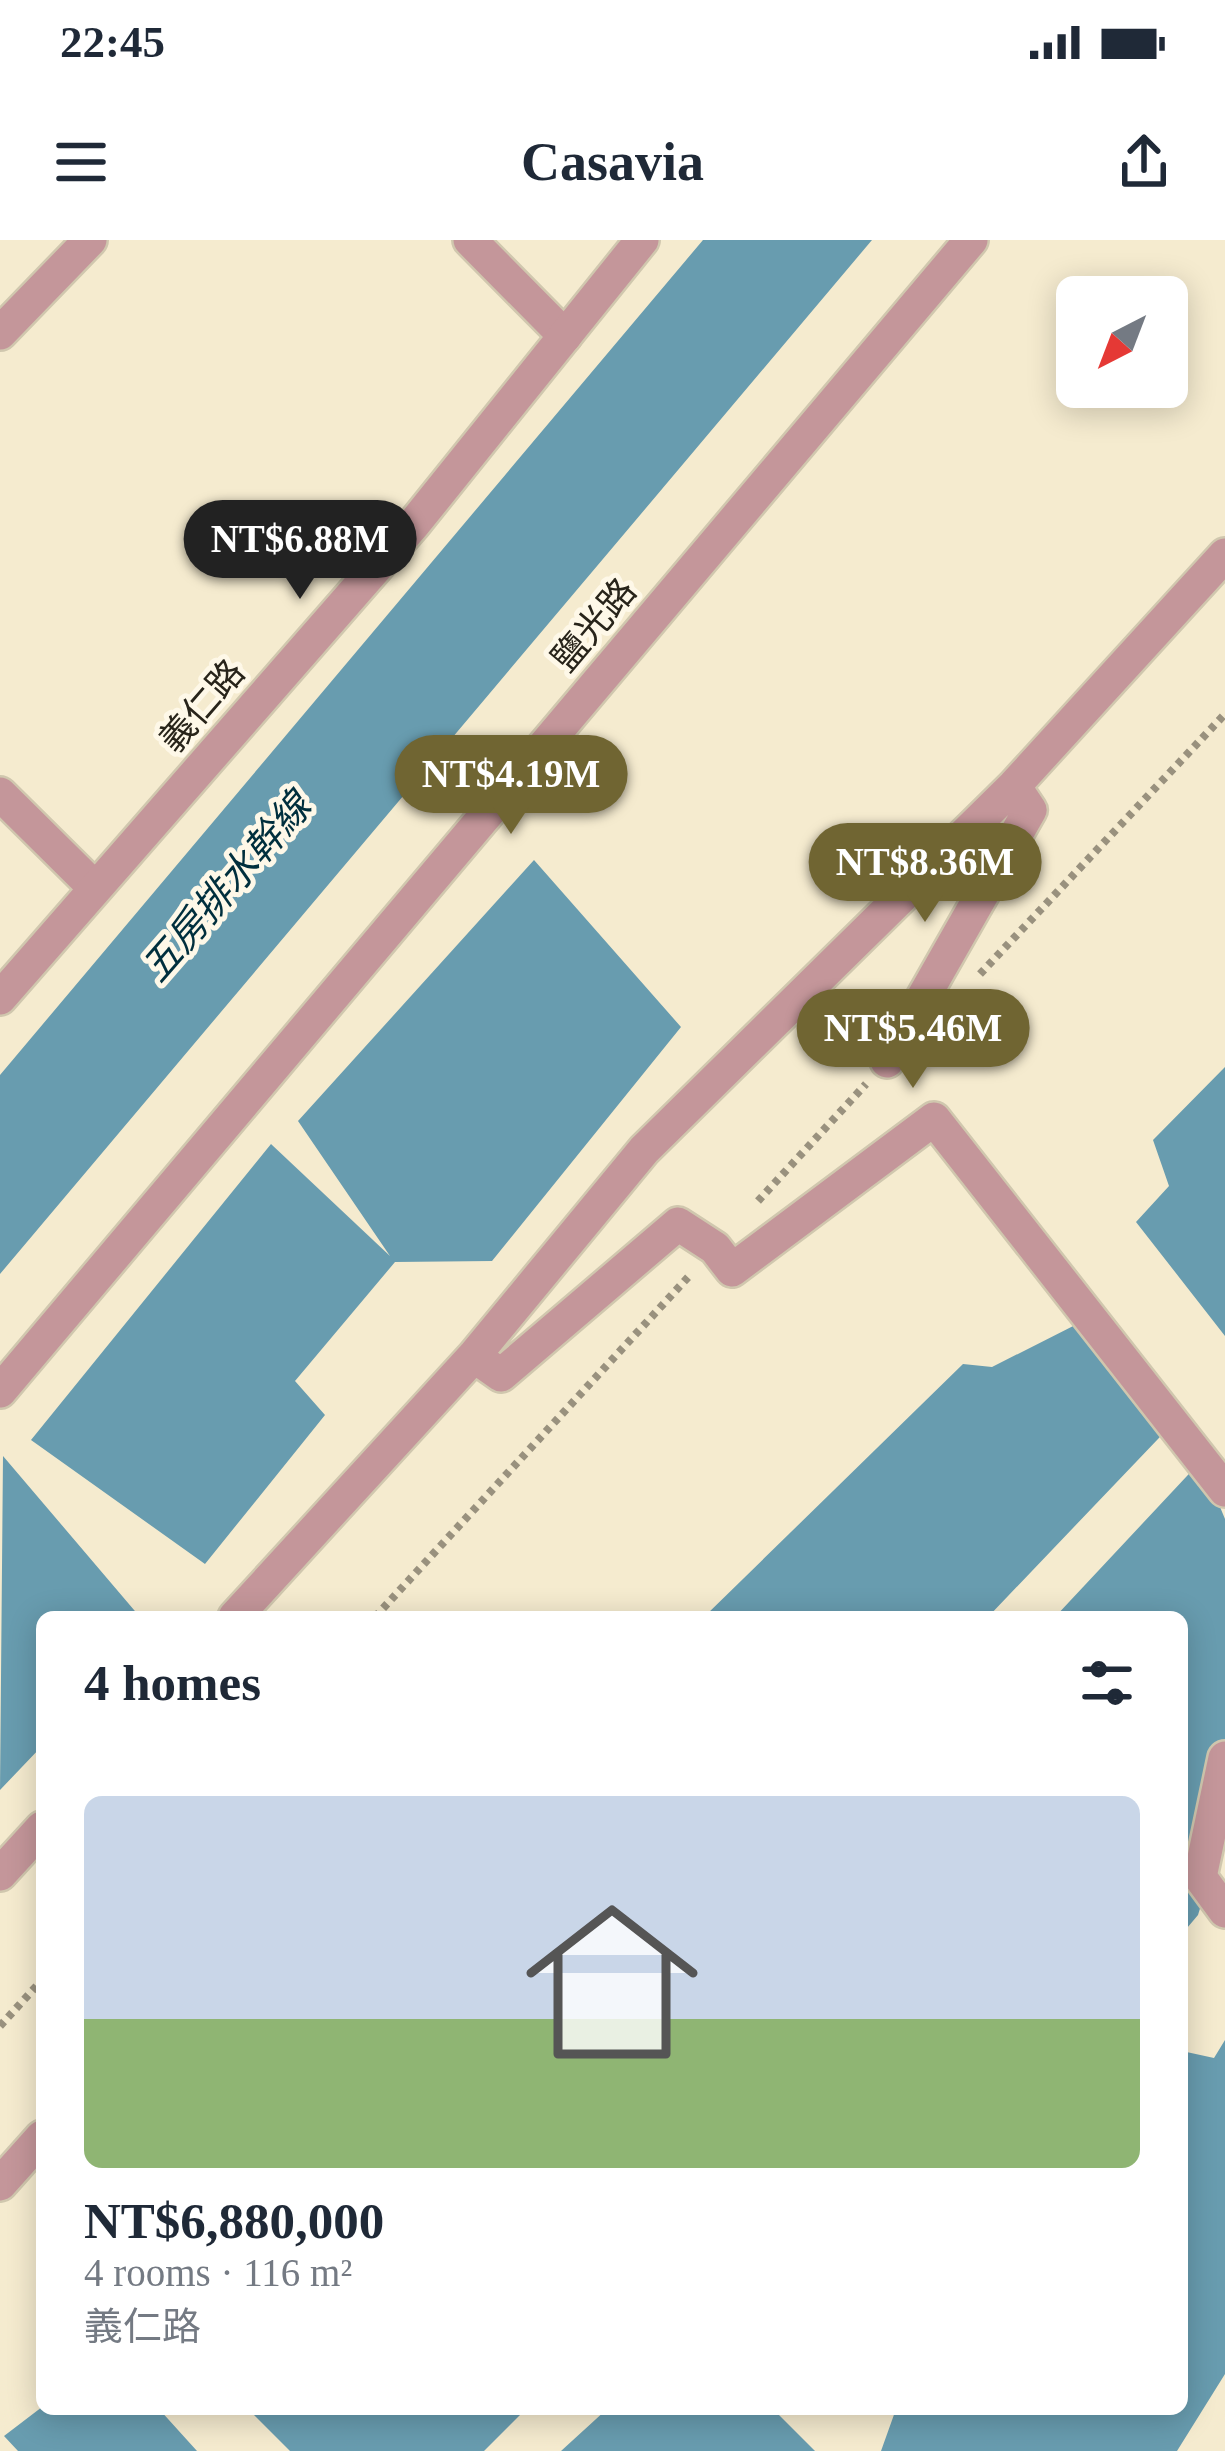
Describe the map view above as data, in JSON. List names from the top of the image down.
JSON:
{
  "streets": {
    "street": ["鹽光路", "義仁路"]
  },
  "water": ["五房排水幹線"],
  "north": "bottom left",
  "page": {
    "status": "22:45",
    "header": "Casavia",
    "price": [
      "NT$6.88M",
      "NT$4.19M",
      "NT$8.36M",
      "NT$5.46M"
    ],
    "heading": "4 homes",
    "list": [
      {
        "name": "NT$6,880,000",
        "note": "4 rooms · 116 m² · 義仁路"
      }
    ]
  }
}
